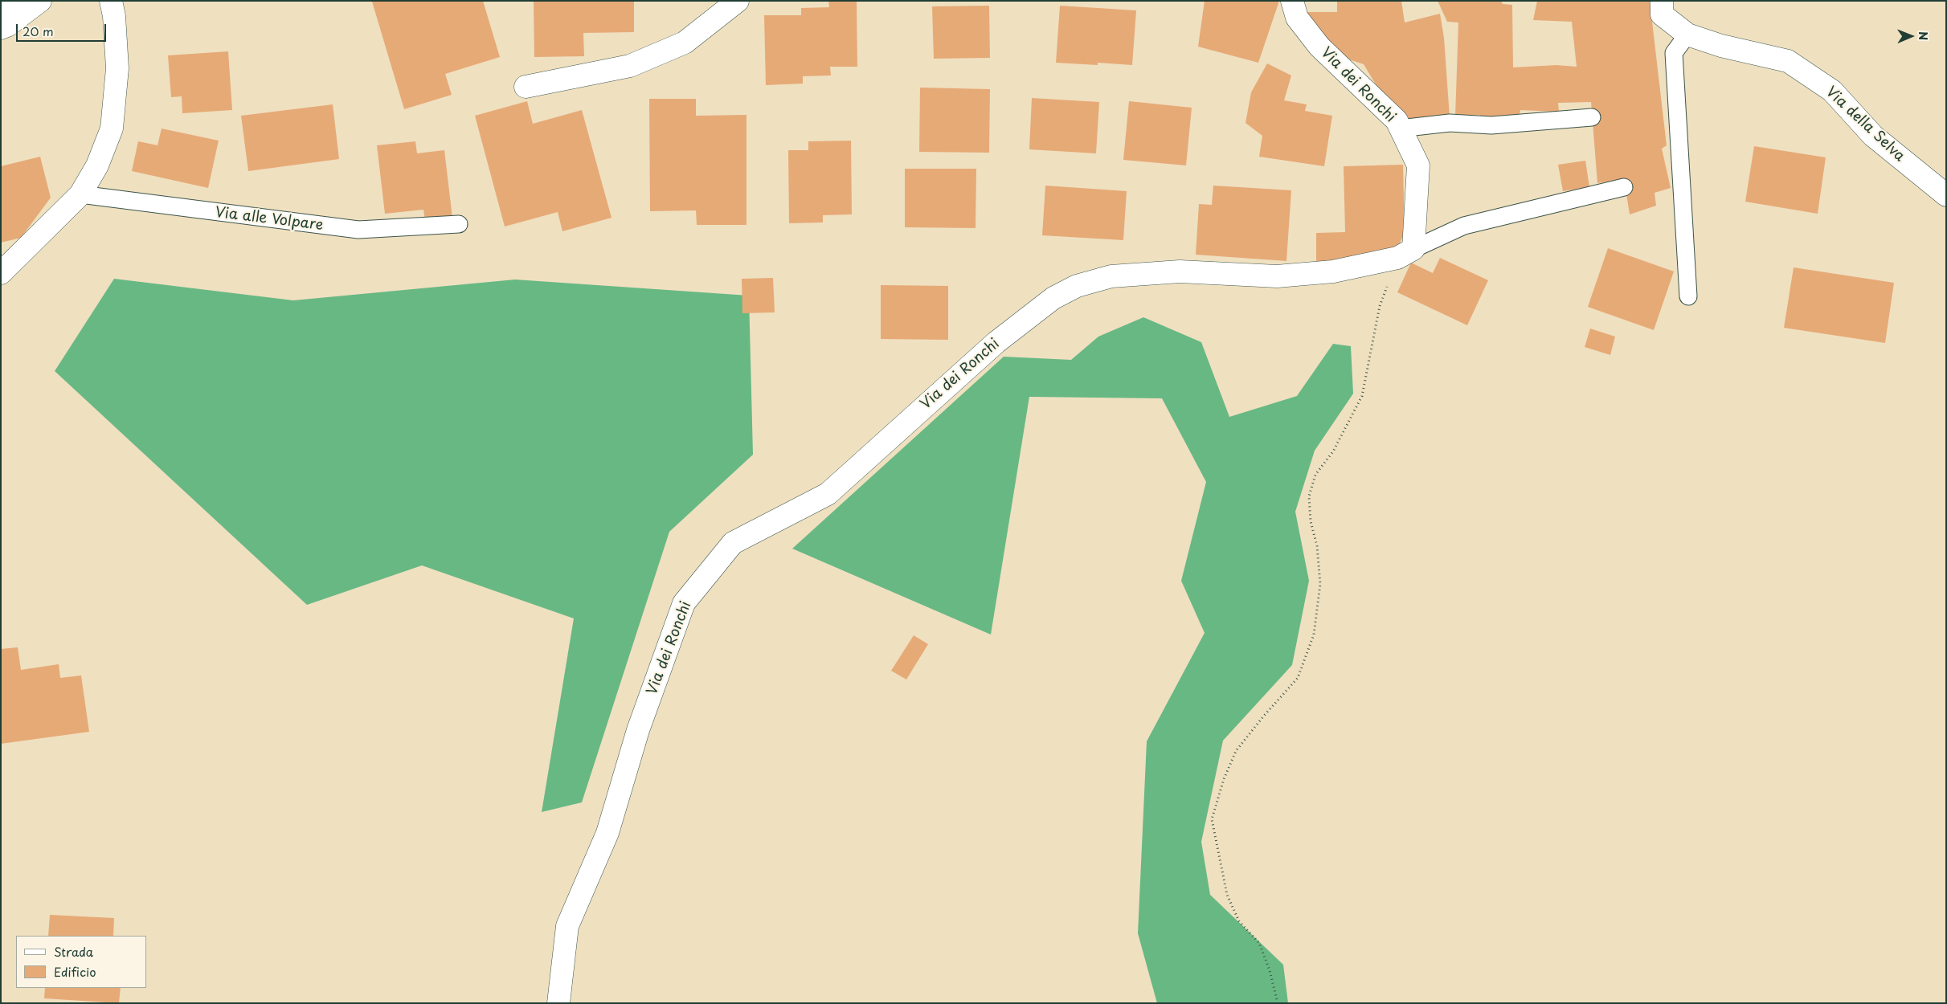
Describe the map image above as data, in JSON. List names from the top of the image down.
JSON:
{
  "streets": {
    "street": ["Via dei Ronchi", "Via della Selva"],
    "lane": ["Via alle Volpare"]
  },
  "legend": ["Strada", "Edificio"],
  "scale_bar": "20 m",
  "north": "right"
}
